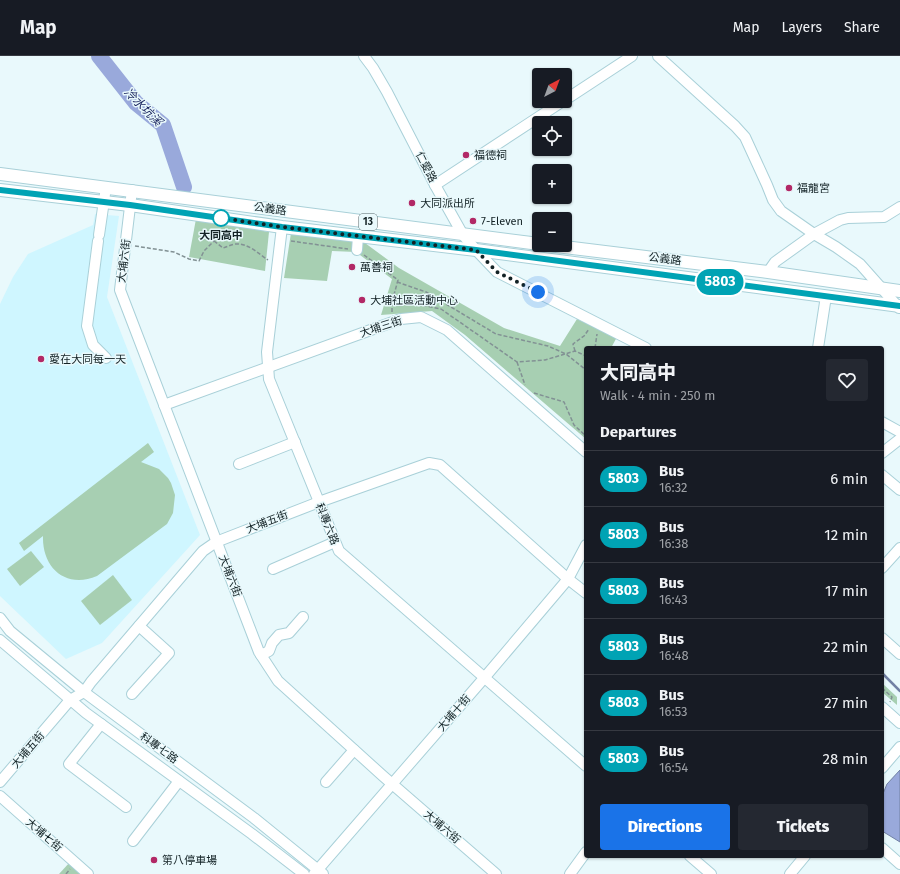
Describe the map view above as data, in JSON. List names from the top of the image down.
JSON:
{
  "streets": {
    "main road": ["公義路", "13"],
    "street": [
      "仁愛路",
      "大埔六街",
      "大埔三街",
      "大埔五街",
      "科專六路",
      "大埔十街",
      "科專七路",
      "大埔七街"
    ]
  },
  "crossings": [
    ["仁愛路", "公義路"],
    ["公義路", "大埔六街"],
    ["公義路", "科專六路"],
    ["大埔六街", "大埔三街"],
    ["大埔六街", "大埔五街"],
    ["大埔六街", "大埔十街"],
    ["大埔三街", "科專六路"],
    ["大埔五街", "科專六路"],
    ["大埔五街", "大埔十街"],
    ["大埔五街", "科專七路"],
    ["科專六路", "大埔十街"],
    ["大埔十街", "科專七路"]
  ],
  "water": ["冷水坑溪"],
  "places": [
    "福德祠",
    "福龍宮",
    "大同派出所",
    "大同高中",
    "7-Eleven",
    "萬善祠",
    "大埔社區活動中心",
    "愛在大同每一天",
    "第八停車場"
  ],
  "lines": ["bus line 5803"],
  "north": "top right",
  "page": {
    "header": "Map",
    "nav": ["Map", "Layers", "Share"],
    "on_map": "5803",
    "map_buttons": ["+", "−"],
    "heading": [
      ["大同高中", "Walk · 4 min · 250 m"],
      "Departures"
    ],
    "list": [
      {
        "mark": "5803",
        "name": "Bus",
        "note": "16:32",
        "value": "6 min"
      },
      {
        "mark": "5803",
        "name": "Bus",
        "note": "16:38",
        "value": "12 min"
      },
      {
        "mark": "5803",
        "name": "Bus",
        "note": "16:43",
        "value": "17 min"
      },
      {
        "mark": "5803",
        "name": "Bus",
        "note": "16:48",
        "value": "22 min"
      },
      {
        "mark": "5803",
        "name": "Bus",
        "note": "16:53",
        "value": "27 min"
      },
      {
        "mark": "5803",
        "name": "Bus",
        "note": "16:54",
        "value": "28 min"
      }
    ],
    "buttons": ["Directions", "Tickets"]
  }
}
